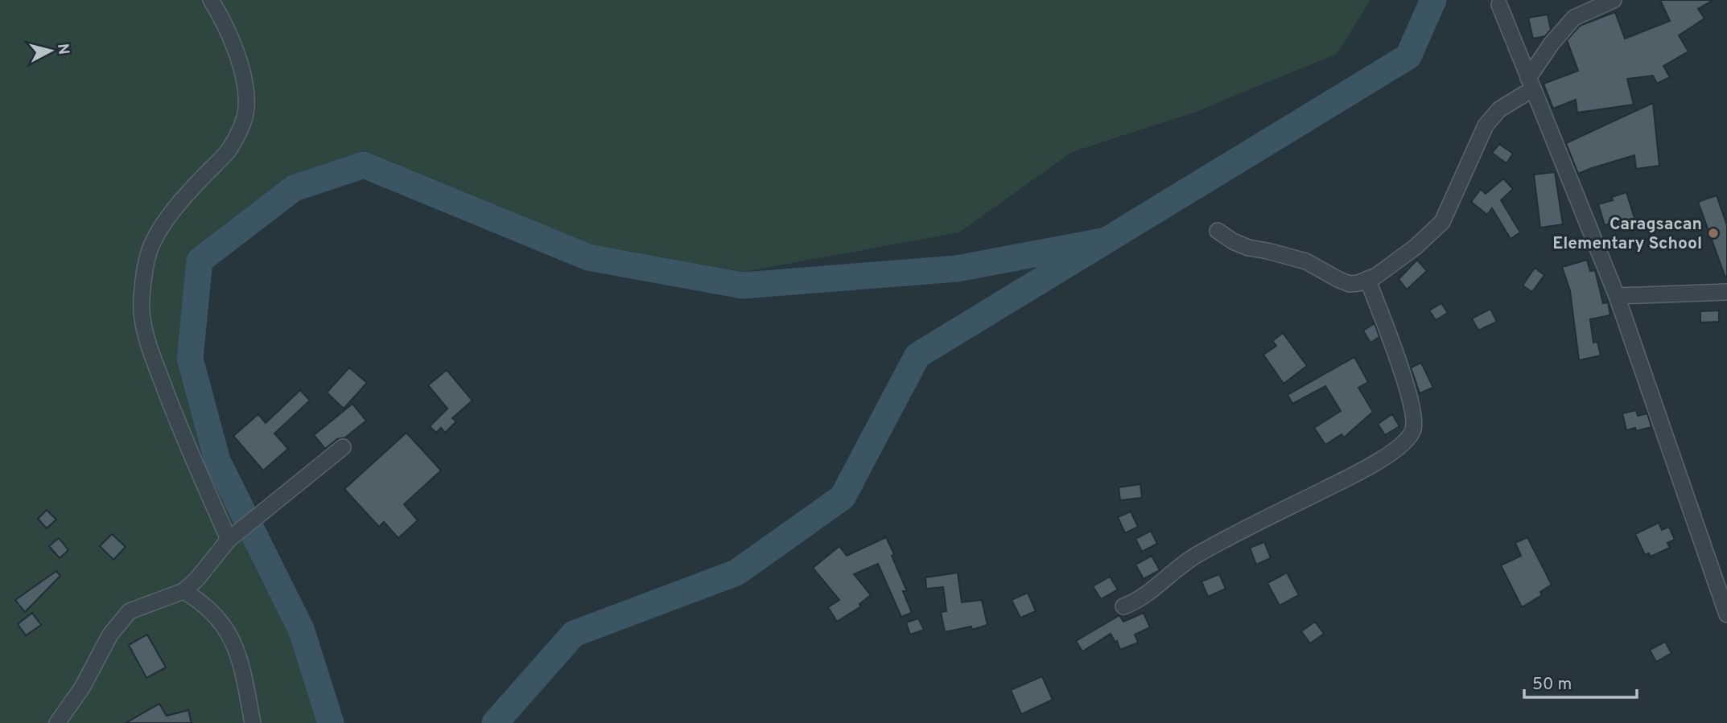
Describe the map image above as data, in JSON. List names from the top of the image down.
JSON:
{
  "places": ["Caragsacan Elementary School"],
  "scale_bar": "50 m",
  "north": "right"
}
